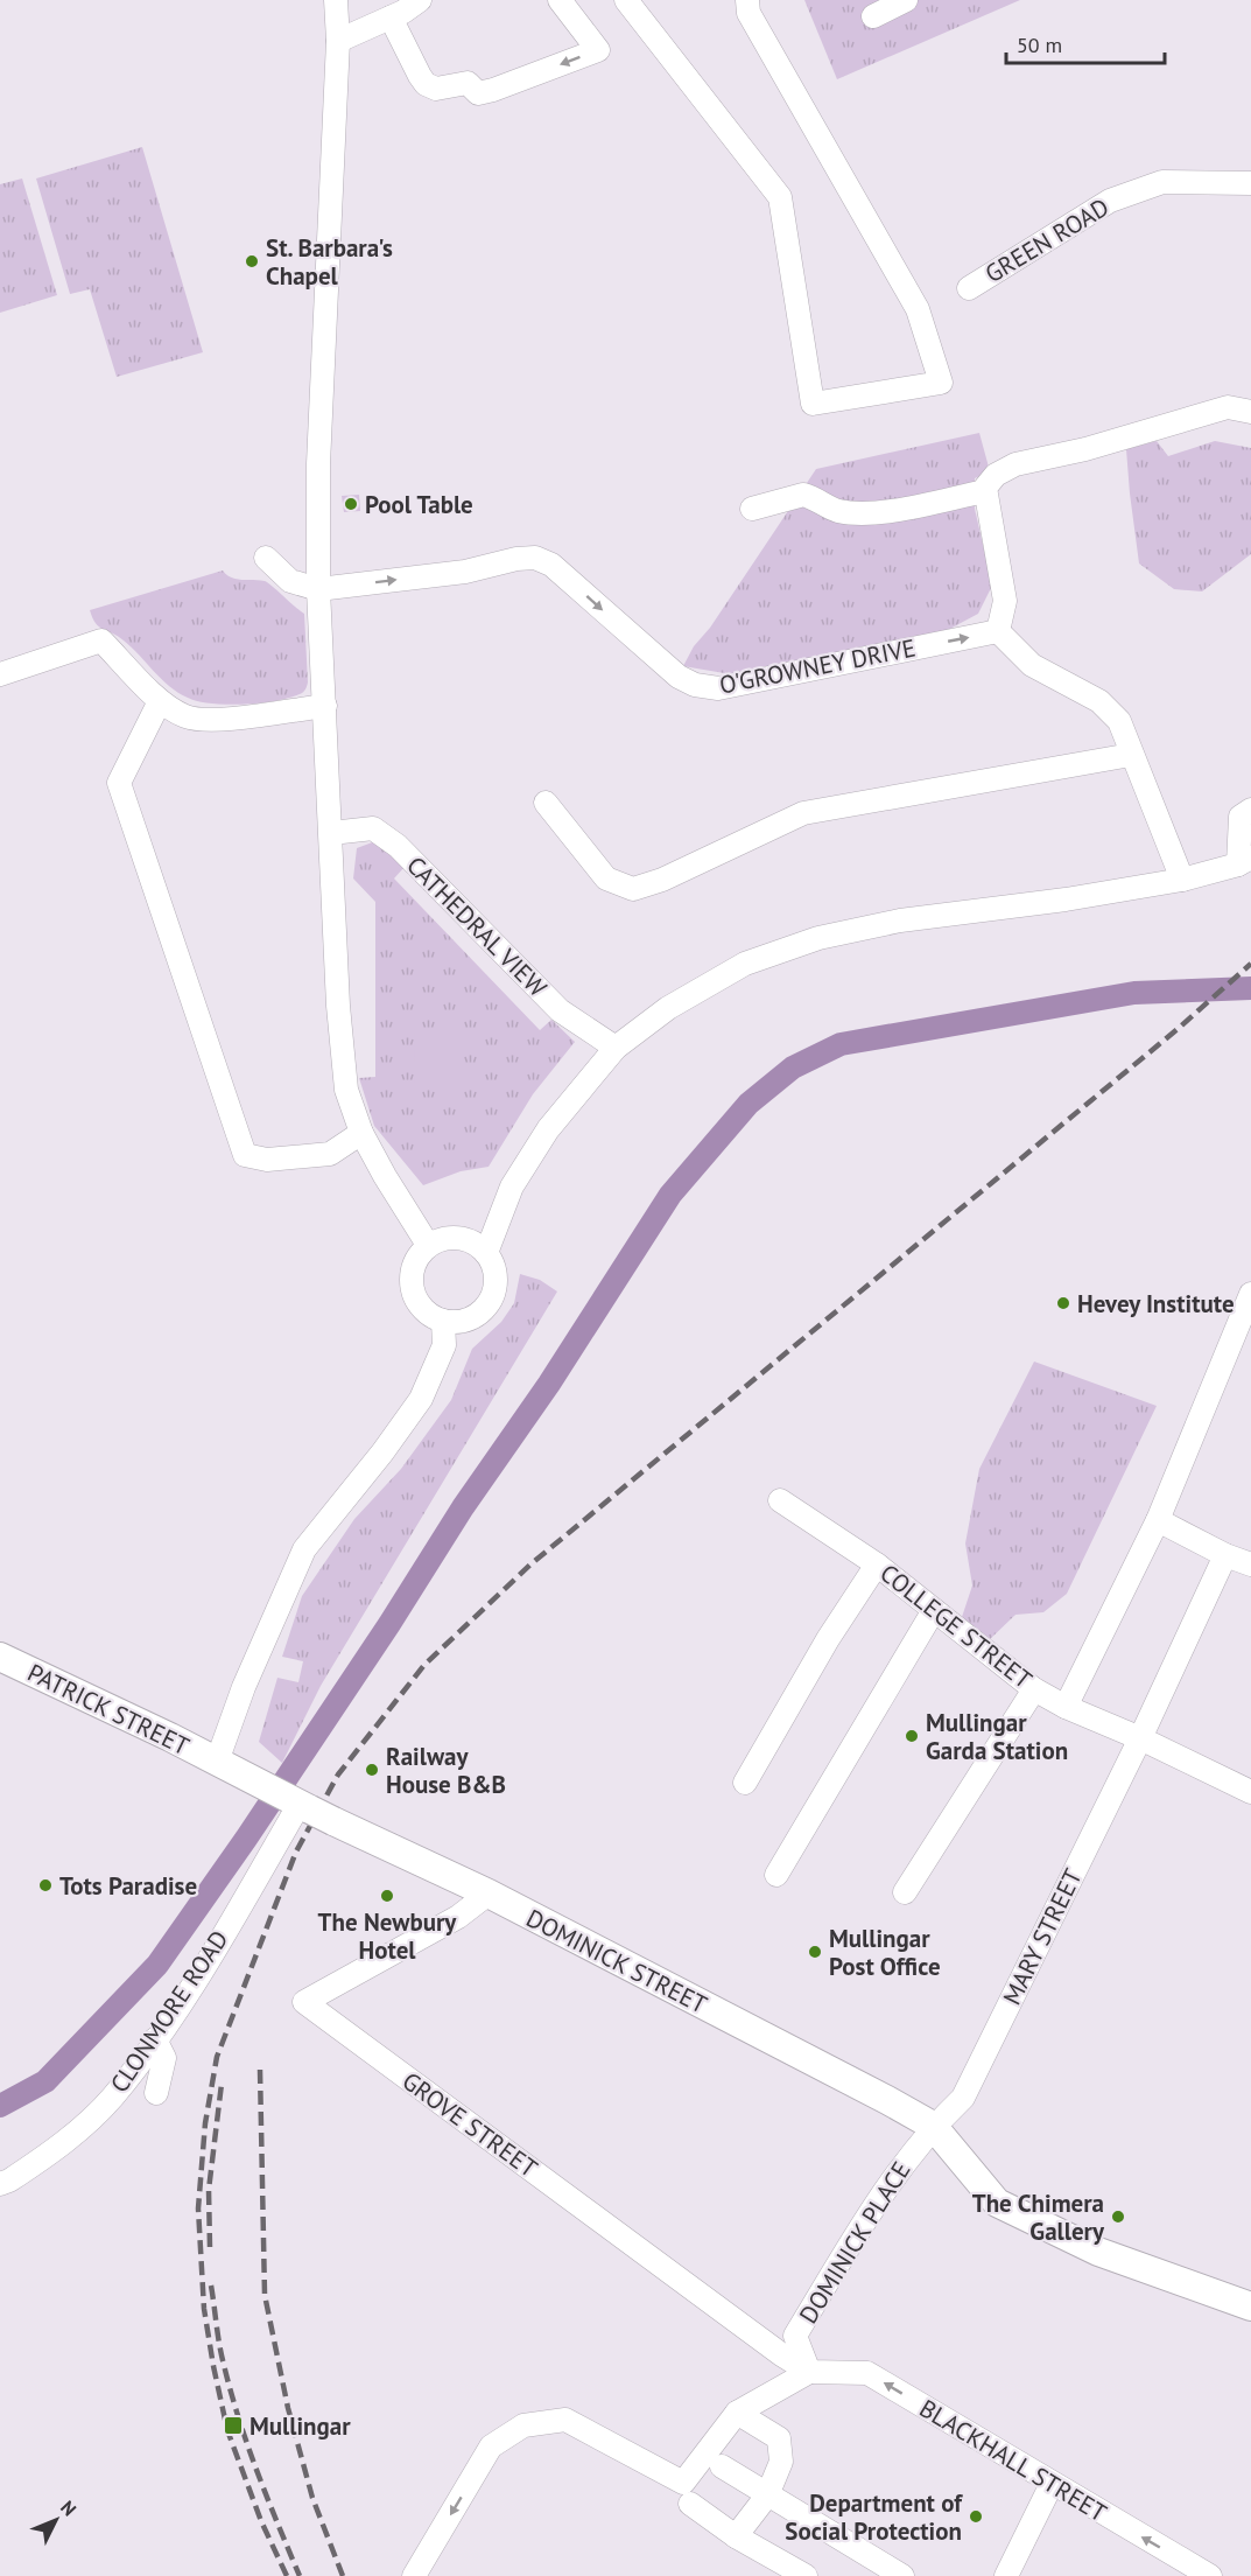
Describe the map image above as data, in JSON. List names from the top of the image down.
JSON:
{
  "streets": {
    "main road": ["PATRICK STREET", "DOMINICK STREET"],
    "street": [
      "GREEN ROAD",
      "O'GROWNEY DRIVE",
      "CATHEDRAL VIEW",
      "COLLEGE STREET",
      "MARY STREET",
      "CLONMORE ROAD",
      "GROVE STREET",
      "DOMINICK PLACE",
      "BLACKHALL STREET"
    ]
  },
  "crossings": [
    ["COLLEGE STREET", "MARY STREET"],
    ["PATRICK STREET", "DOMINICK STREET"],
    ["MARY STREET", "DOMINICK STREET"],
    ["MARY STREET", "DOMINICK PLACE"],
    ["DOMINICK STREET", "CLONMORE ROAD"],
    ["DOMINICK STREET", "GROVE STREET"],
    ["DOMINICK STREET", "DOMINICK PLACE"],
    ["GROVE STREET", "DOMINICK PLACE"],
    ["GROVE STREET", "BLACKHALL STREET"],
    ["DOMINICK PLACE", "BLACKHALL STREET"]
  ],
  "one_way": ["BLACKHALL STREET"],
  "places": {
    "other": [
      "St. Barbara's Chapel",
      "Pool Table",
      "Hevey Institute",
      "Mullingar Garda Station",
      "Railway House B&B",
      "Tots Paradise",
      "The Newbury Hotel",
      "Mullingar Post Office",
      "The Chimera Gallery",
      "Department of Social Protection"
    ],
    "transit": ["Mullingar"]
  },
  "scale_bar": "50 m",
  "north": "top right"
}
